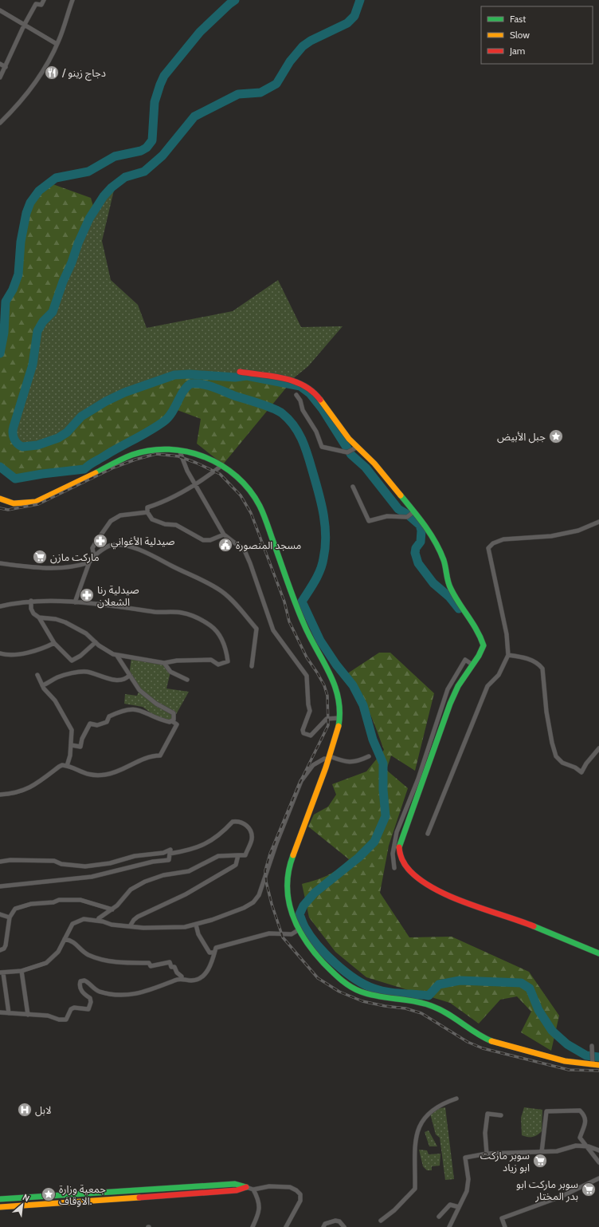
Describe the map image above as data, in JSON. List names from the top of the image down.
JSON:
{
  "places": {
    "restaurant": ["/ دجاج زينو"],
    "place": ["جبل الأبيض", "جمعية وزارة الاوقاف."],
    "pharmacy": ["صيدلية الأغواني", "صيدلية رنا الشعلان"],
    "public building": ["مسجد المنصورة"],
    "supermarket": ["ماركت مازن", "سوبر ماركت ابو زياد", "سوبر ماركت ابو بدر المختار"],
    "hospital": ["لابل"]
  },
  "legend": ["Fast", "Slow", "Jam"],
  "north": "top right"
}
